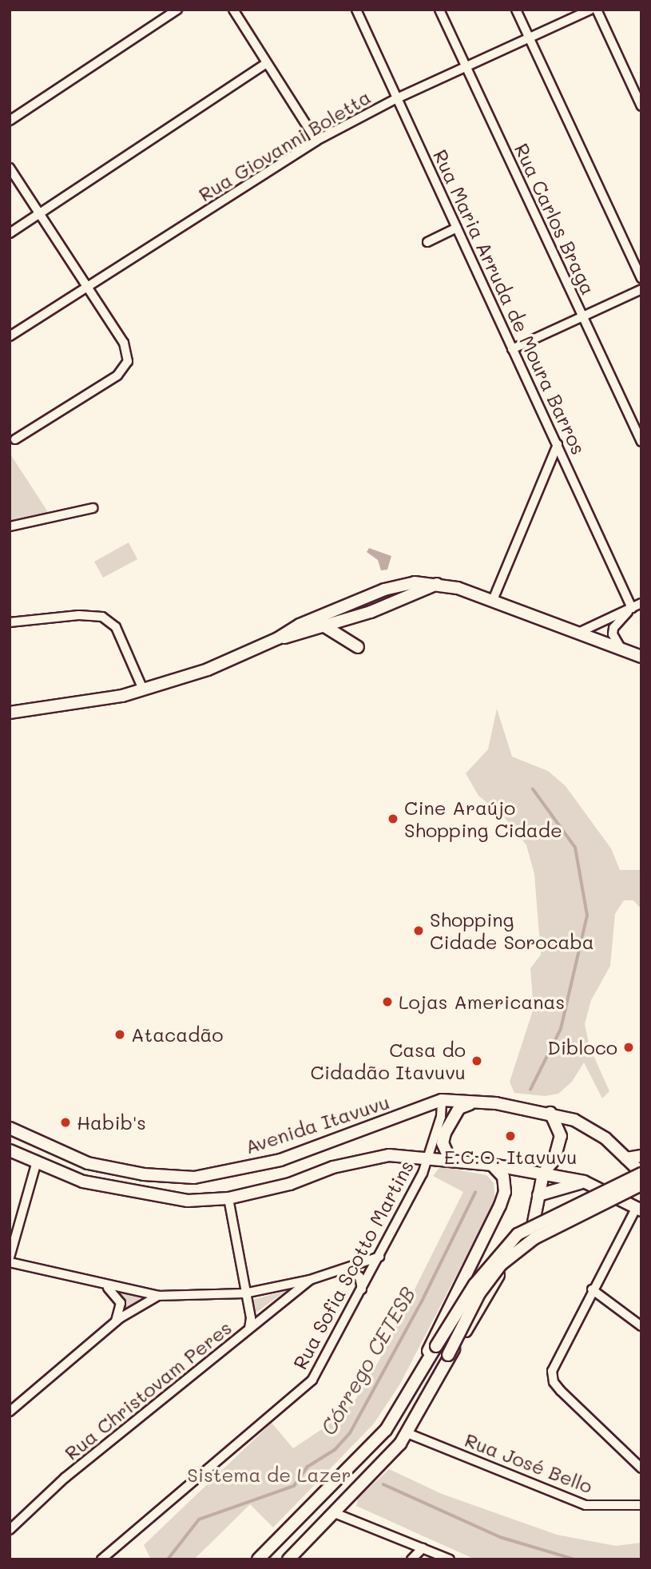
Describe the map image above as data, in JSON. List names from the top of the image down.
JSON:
{
  "streets": {
    "main road": ["Avenida Itavuvu"],
    "street": [
      "Rua Giovanni Boletta",
      "Rua Carlos Braga",
      "Rua Maria Arruda de Moura Barros",
      "Rua Sofia Scotto Martins",
      "Rua Christovam Peres",
      "Rua José Bello"
    ]
  },
  "crossings": [
    ["Rua Giovanni Boletta", "Rua Carlos Braga"],
    ["Rua Giovanni Boletta", "Rua Maria Arruda de Moura Barros"]
  ],
  "water": ["Córrego CETESB"],
  "parks": ["Sistema de Lazer"],
  "places": [
    "Cine Araújo Shopping Cidade",
    "Shopping Cidade Sorocaba",
    "Lojas Americanas",
    "Atacadão",
    "Dibloco",
    "Casa do Cidadão Itavuvu",
    "Habib's",
    "E.C.O. Itavuvu"
  ]
}
